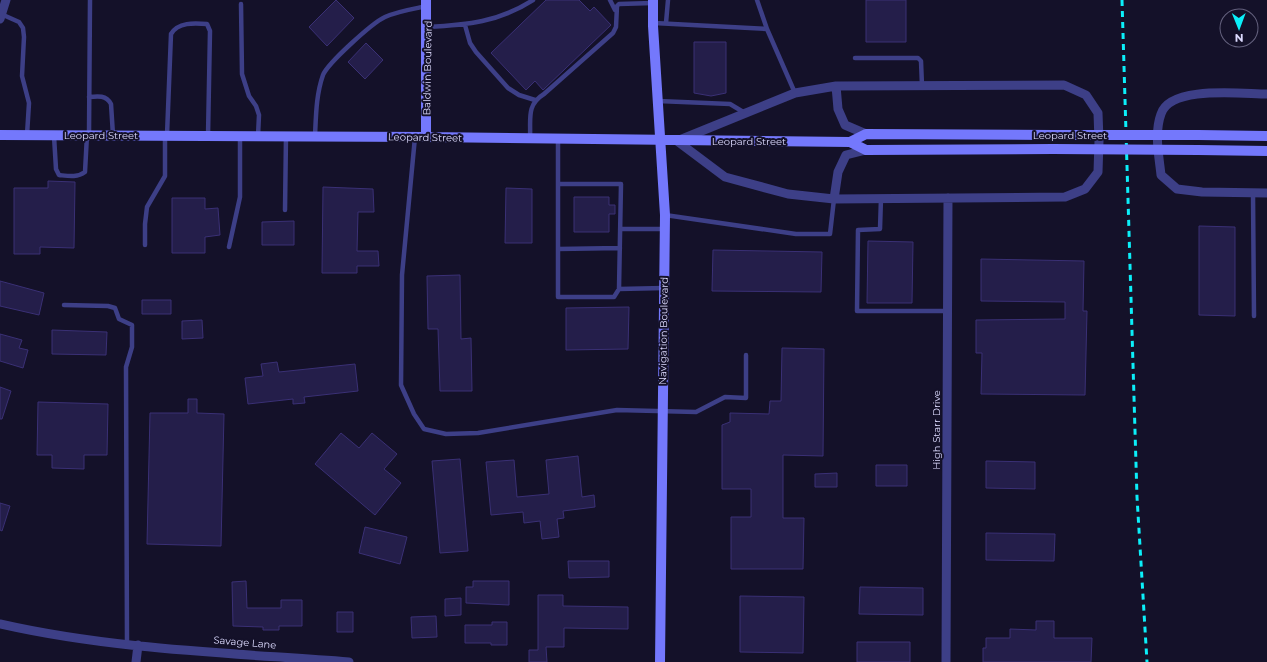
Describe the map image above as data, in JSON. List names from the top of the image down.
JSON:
{
  "streets": {
    "main road": ["Baldwin Boulevard", "Leopard Street", "Navigation Boulevard"],
    "street": ["High Starr Drive", "Savage Lane"]
  },
  "crossings": [
    ["Baldwin Boulevard", "Leopard Street"],
    ["Leopard Street", "Navigation Boulevard"]
  ],
  "north": "bottom"
}
